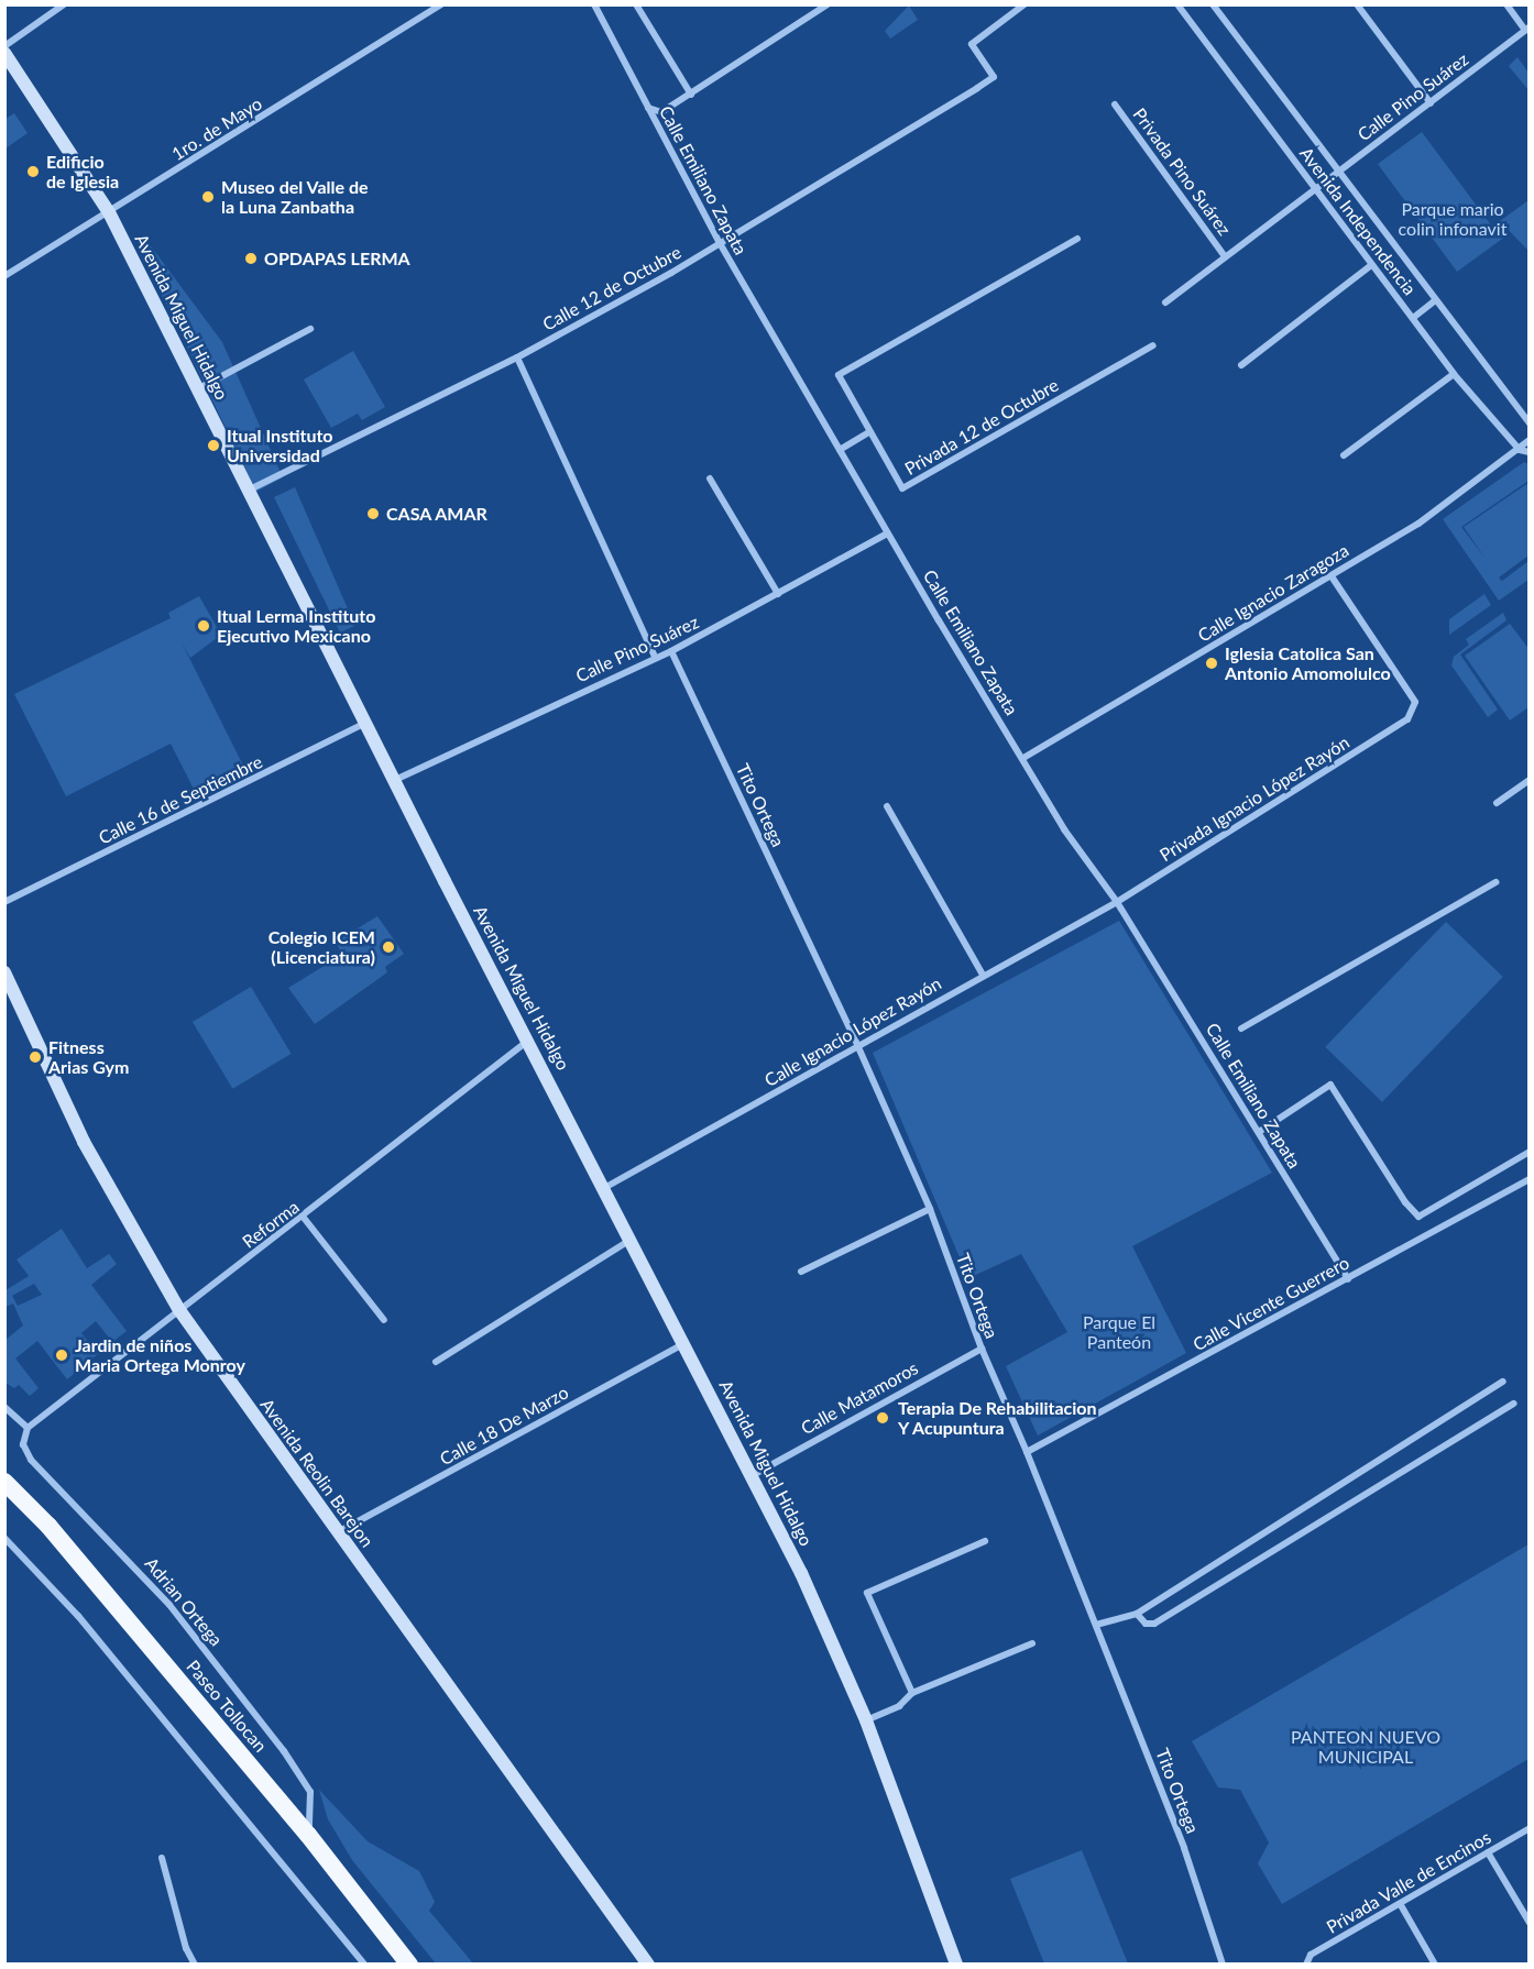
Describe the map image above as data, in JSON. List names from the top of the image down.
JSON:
{
  "streets": {
    "highway": ["Paseo Tollocan"],
    "main road": ["Avenida Miguel Hidalgo", "Avenida Reolin Barejon"],
    "street": [
      "Calle Pino Suárez",
      "1ro. de Mayo",
      "Privada Pino Suárez",
      "Calle Emiliano Zapata",
      "Avenida Independencia",
      "Calle 12 de Octubre",
      "Privada 12 de Octubre",
      "Calle Ignacio Zaragoza",
      "Privada Ignacio López Rayón",
      "Calle 16 de Septiembre",
      "Tito Ortega",
      "Calle Ignacio López Rayón",
      "Reforma",
      "Calle Vicente Guerrero",
      "Calle Matamoros",
      "Calle 18 De Marzo",
      "Adrian Ortega",
      "Privada Valle de Encinos"
    ]
  },
  "crossings": [
    ["Calle Pino Suárez", "Privada Pino Suárez"],
    ["Calle Pino Suárez", "Calle Emiliano Zapata"],
    ["Calle Pino Suárez", "Avenida Independencia"],
    ["Calle Pino Suárez", "Avenida Miguel Hidalgo"],
    ["Calle Pino Suárez", "Tito Ortega"],
    ["1ro. de Mayo", "Avenida Miguel Hidalgo"],
    ["Privada Pino Suárez", "Avenida Independencia"],
    ["Calle Emiliano Zapata", "Calle 12 de Octubre"],
    ["Calle Emiliano Zapata", "Calle Ignacio Zaragoza"],
    ["Calle Emiliano Zapata", "Privada Ignacio López Rayón"],
    ["Calle Emiliano Zapata", "Calle Ignacio López Rayón"],
    ["Calle Emiliano Zapata", "Calle Vicente Guerrero"],
    ["Avenida Independencia", "Calle Ignacio Zaragoza"],
    ["Calle 12 de Octubre", "Avenida Miguel Hidalgo"],
    ["Avenida Miguel Hidalgo", "Calle 16 de Septiembre"],
    ["Avenida Miguel Hidalgo", "Calle Ignacio López Rayón"],
    ["Avenida Miguel Hidalgo", "Reforma"],
    ["Avenida Miguel Hidalgo", "Calle Matamoros"],
    ["Avenida Miguel Hidalgo", "Calle 18 De Marzo"],
    ["Calle Ignacio Zaragoza", "Privada Ignacio López Rayón"],
    ["Privada Ignacio López Rayón", "Calle Ignacio López Rayón"],
    ["Tito Ortega", "Calle Ignacio López Rayón"],
    ["Tito Ortega", "Calle Vicente Guerrero"],
    ["Tito Ortega", "Calle Matamoros"],
    ["Reforma", "Avenida Reolin Barejon"],
    ["Reforma", "Adrian Ortega"],
    ["Calle 18 De Marzo", "Avenida Reolin Barejon"],
    ["Adrian Ortega", "Paseo Tollocan"]
  ],
  "parks": ["Parque mario colin infonavit", "Parque El Panteón", "PANTEON NUEVO MUNICIPAL"],
  "places": [
    "Edificio de Iglesia",
    "Museo del Valle de la Luna Zanbatha",
    "OPDAPAS LERMA",
    "Itual Instituto Universidad",
    "CASA AMAR",
    "Itual Lerma Instituto Ejecutivo Mexicano",
    "Iglesia Catolica San Antonio Amomolulco",
    "Colegio ICEM (Licenciatura)",
    "Fitness Arias Gym",
    "Jardin de niños Maria Ortega Monroy",
    "Terapia De Rehabilitacion Y Acupuntura"
  ]
}
